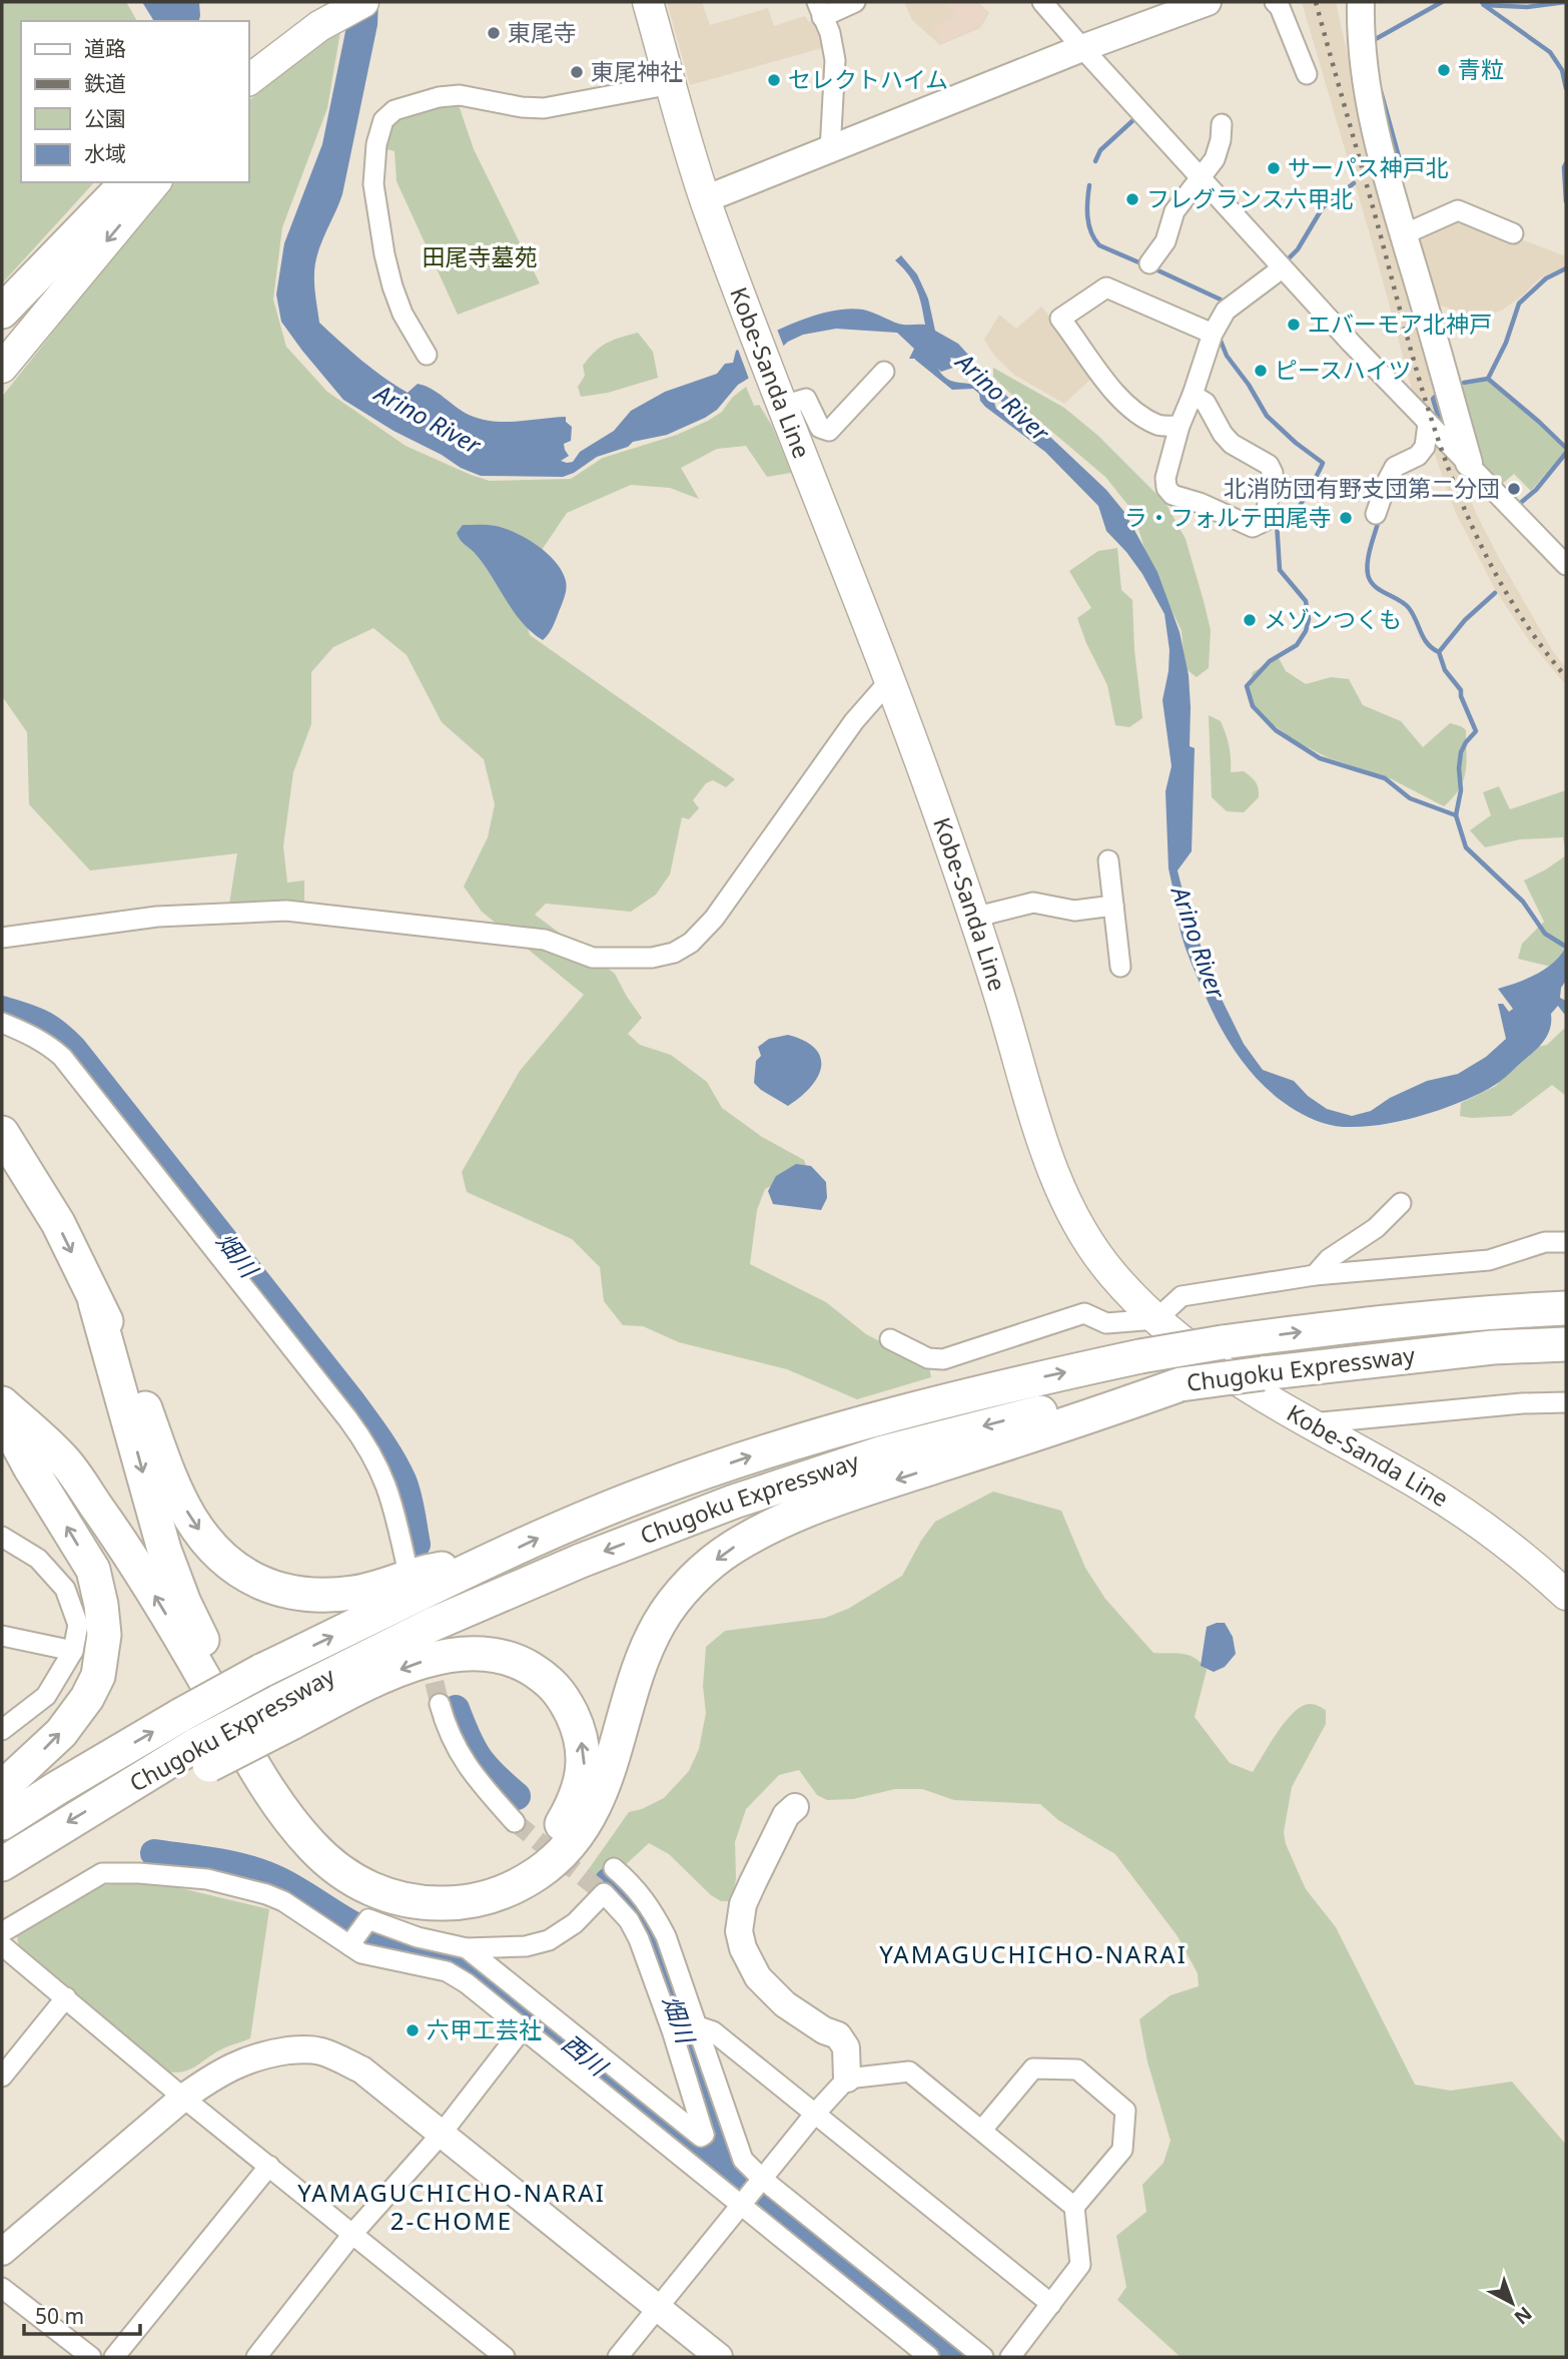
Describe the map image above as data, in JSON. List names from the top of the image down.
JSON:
{
  "streets": {
    "highway": ["Chugoku Expressway"],
    "main road": ["Kobe-Sanda Line"]
  },
  "districts": ["YAMAGUCHICHO-NARAI", "YAMAGUCHICHO-NARAI 2-CHOME"],
  "water": ["Arino River", "畑川", "西川"],
  "parks": ["田尾寺墓苑"],
  "places": [
    "東尾寺",
    "青粒",
    "東尾神社",
    "セレクトハイム",
    "サーパス神戸北",
    "フレグランス六甲北",
    "エバーモア北神戸",
    "ピースハイツ",
    "北消防団有野支団第二分団",
    "ラ・フォルテ田尾寺",
    "メゾンつくも",
    "六甲工芸社"
  ],
  "legend": [
    "道路",
    "鉄道",
    "公園",
    "水域"
  ],
  "scale_bar": "50 m",
  "north": "bottom right"
}
